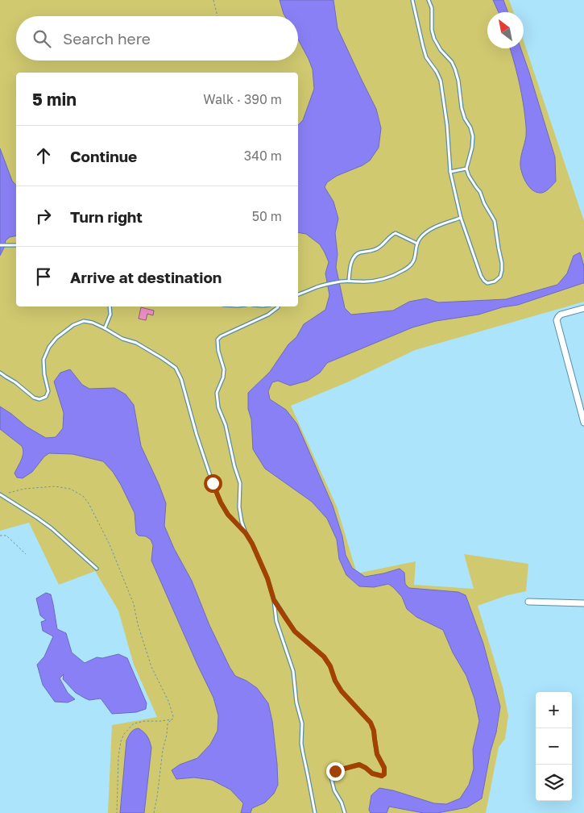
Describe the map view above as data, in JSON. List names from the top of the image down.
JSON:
{
  "north": "top left",
  "page": {
    "search": "Search here",
    "heading": ["5 min", "Walk · 390 m"],
    "list": [
      ["Continue", "340 m"],
      ["Turn right", "50 m"],
      "Arrive at destination"
    ],
    "map_buttons": ["+", "−"]
  }
}
